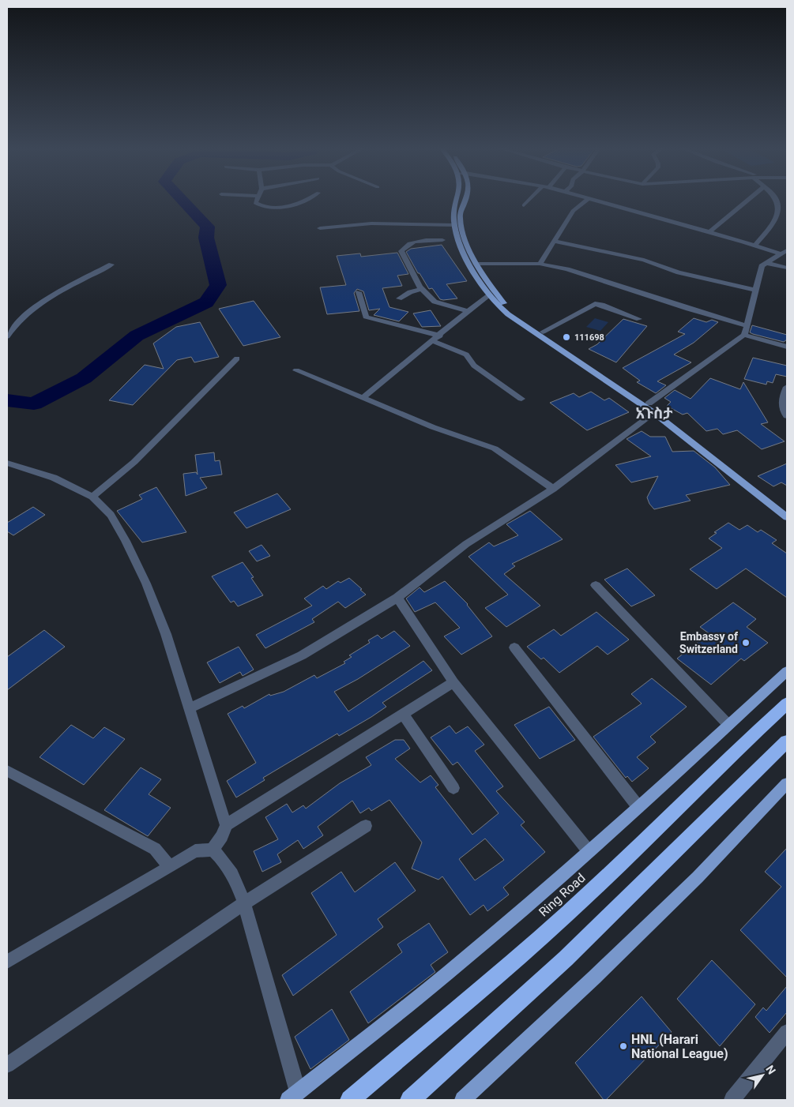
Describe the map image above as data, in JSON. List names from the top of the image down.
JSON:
{
  "streets": {
    "highway": ["Ring Road"]
  },
  "districts": ["አጉስታ"],
  "places": ["111698", "Embassy of Switzerland", "HNL (Harari National League)"],
  "north": "top right"
}
